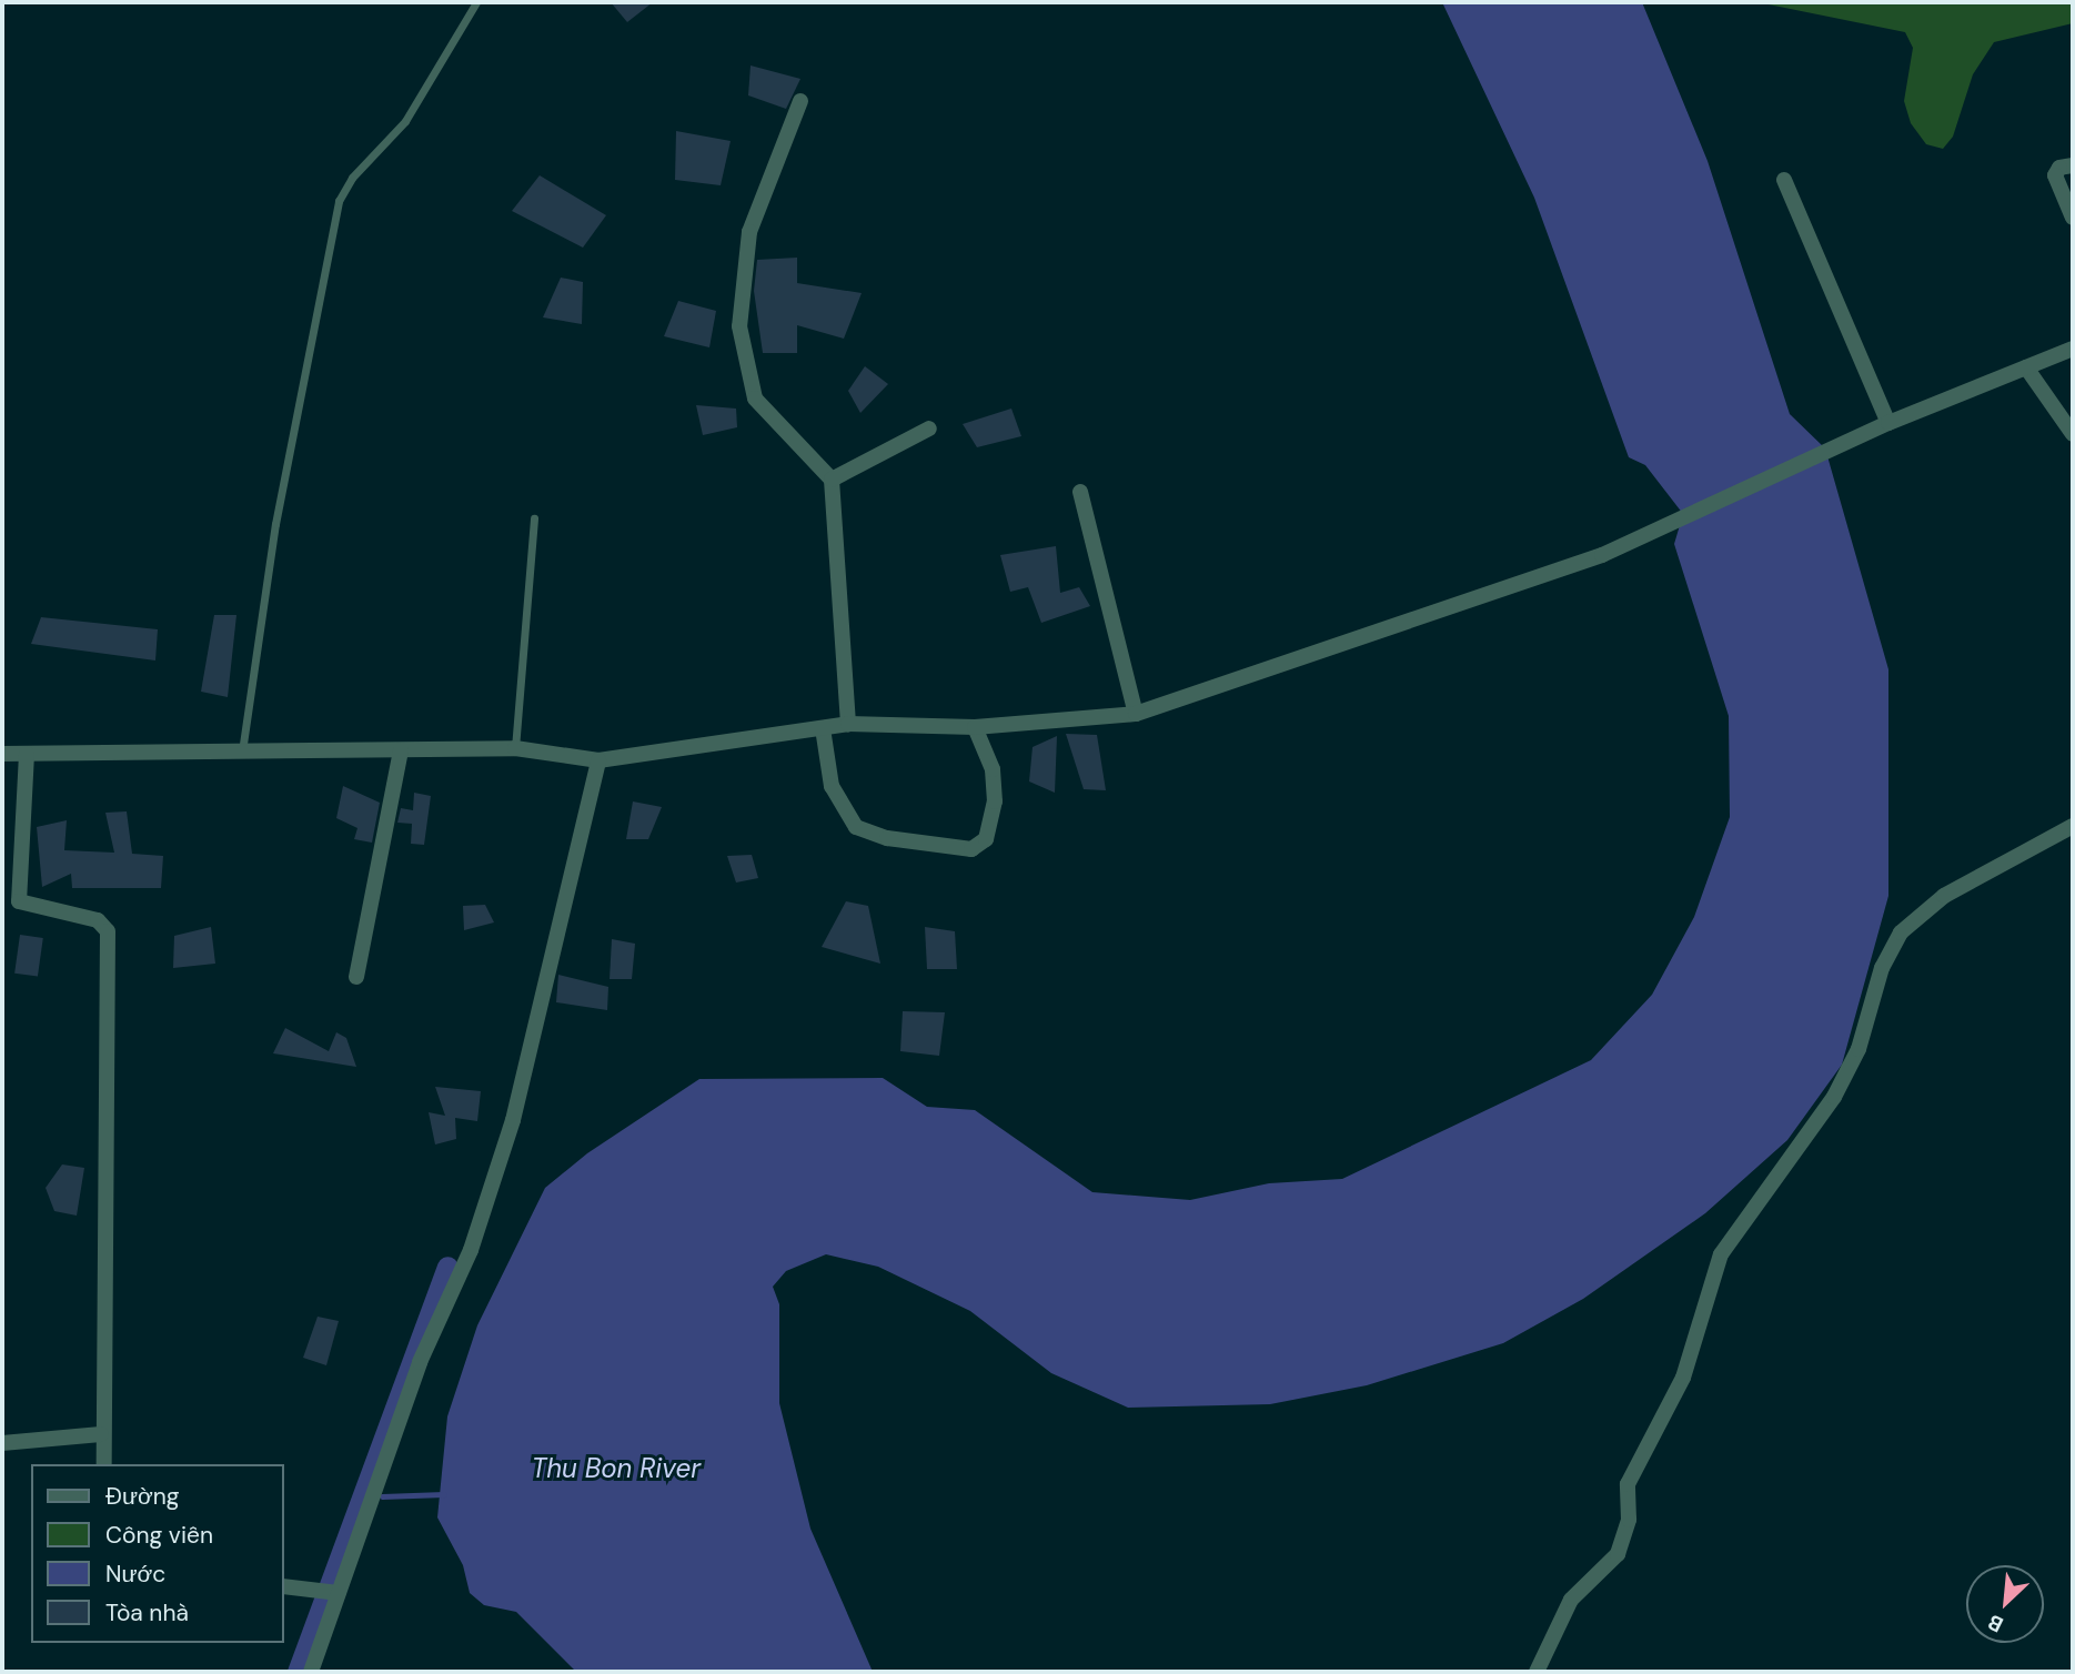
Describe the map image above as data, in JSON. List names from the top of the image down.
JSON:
{
  "water": ["Thu Bon River"],
  "legend": [
    "Đường",
    "Công viên",
    "Nước",
    "Tòa nhà"
  ],
  "north": "bottom left"
}
